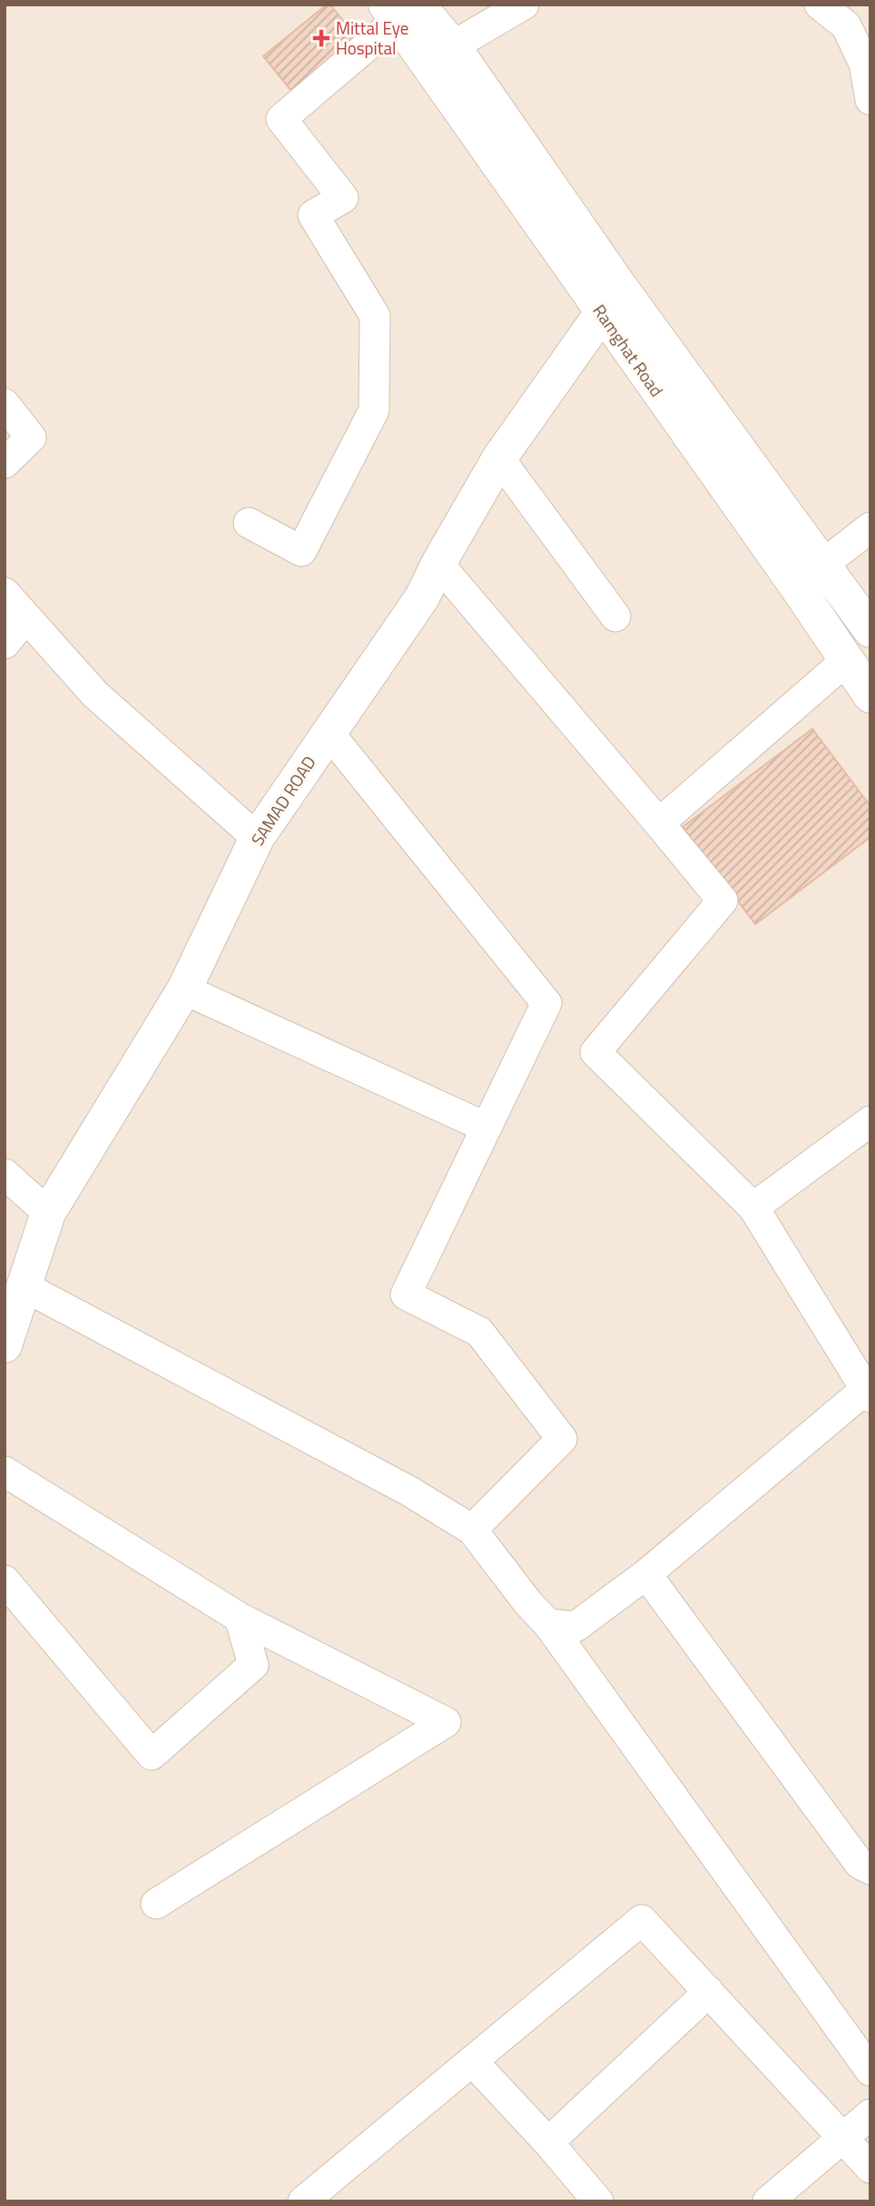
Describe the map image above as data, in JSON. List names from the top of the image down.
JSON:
{
  "streets": {
    "main road": ["Ramghat Road", "SAMAD ROAD"]
  },
  "crossings": [
    ["Ramghat Road", "SAMAD ROAD"]
  ],
  "places": {
    "health": ["Mittal Eye Hospital"]
  }
}
